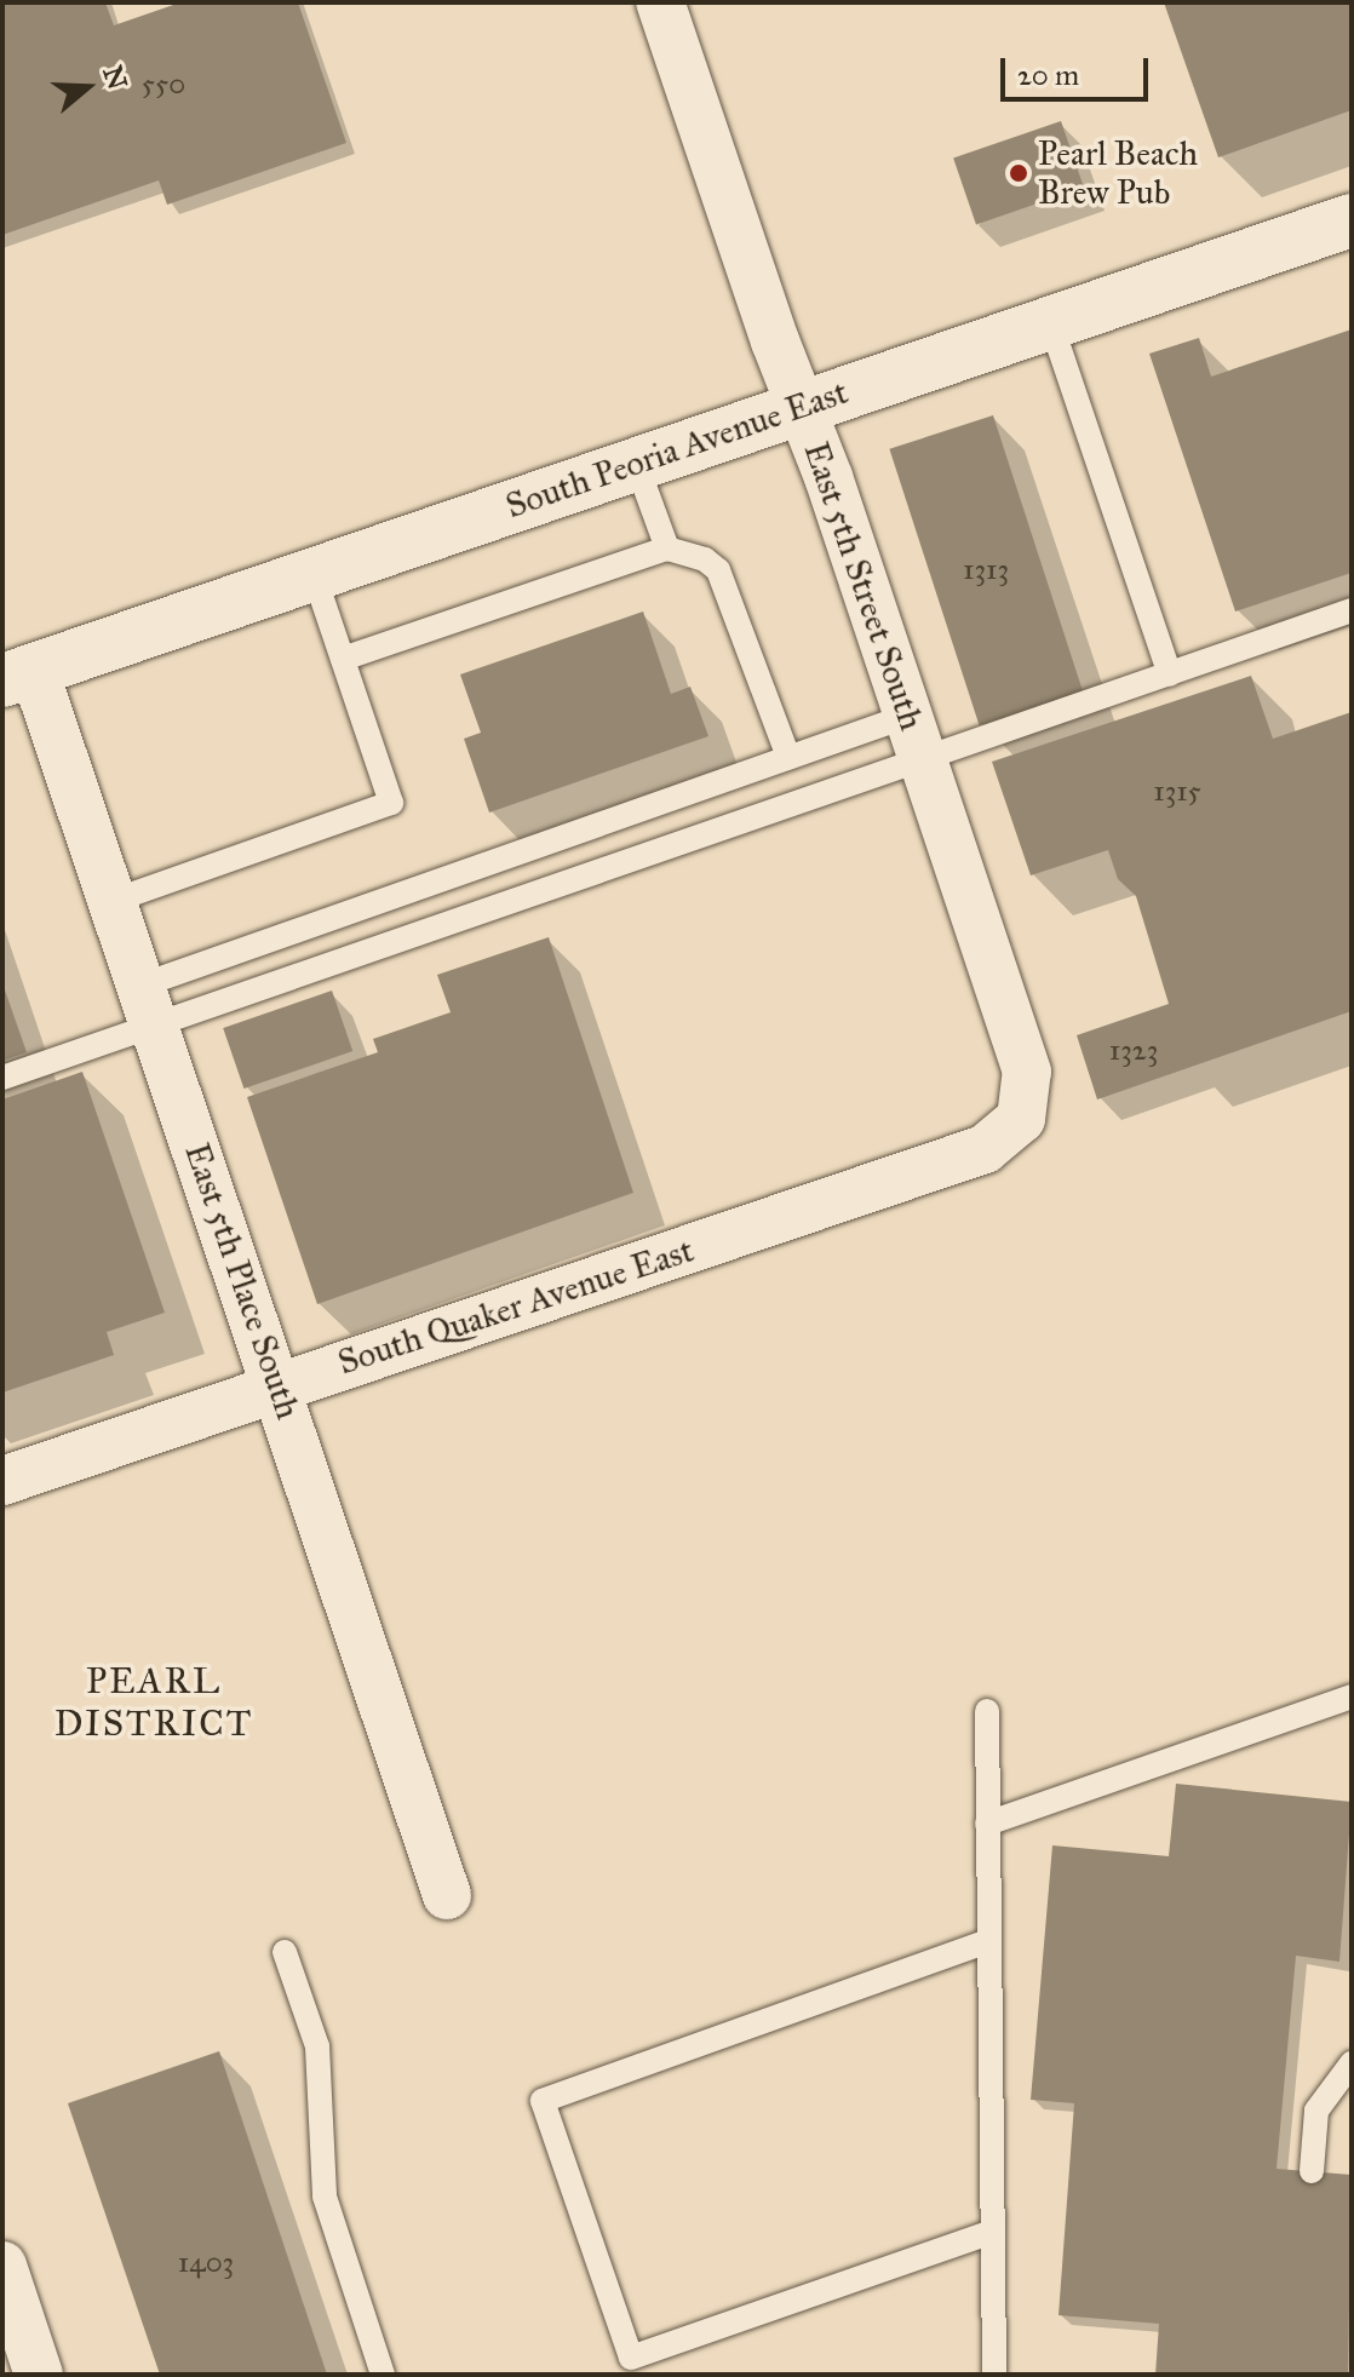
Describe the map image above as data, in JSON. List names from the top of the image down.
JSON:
{
  "streets": {
    "main road": ["South Peoria Avenue East"],
    "street": ["East 5th Street South", "East 5th Place South", "South Quaker Avenue East"]
  },
  "crossings": [
    ["South Peoria Avenue East", "East 5th Street South"],
    ["South Peoria Avenue East", "East 5th Place South"],
    ["East 5th Street South", "South Quaker Avenue East"],
    ["East 5th Place South", "South Quaker Avenue East"]
  ],
  "districts": ["PEARL DISTRICT"],
  "places": ["Pearl Beach Brew Pub"],
  "house_numbers": [
    "550",
    "1313",
    "1315",
    "1323",
    "1403"
  ],
  "scale_bar": "20 m",
  "north": "right"
}
